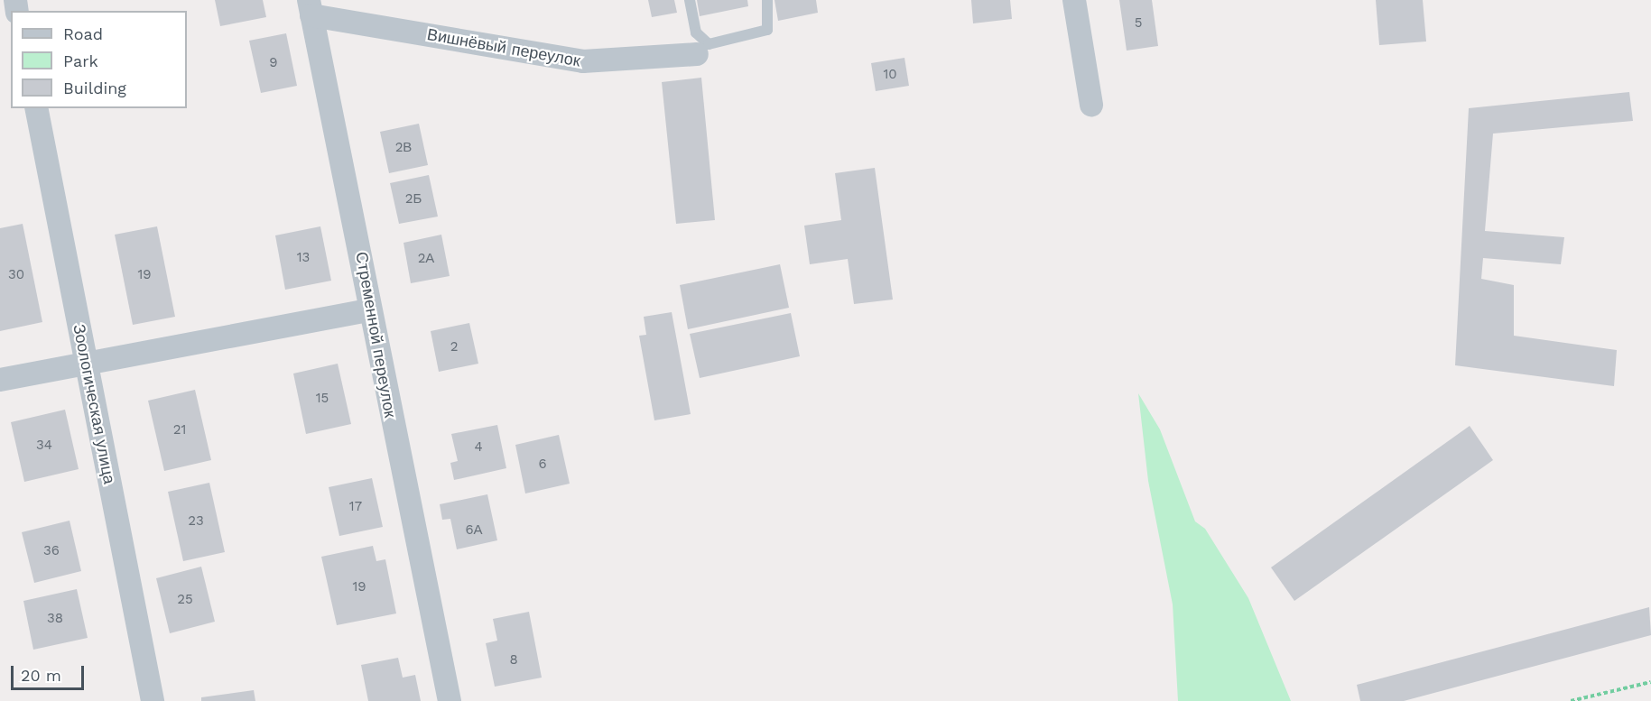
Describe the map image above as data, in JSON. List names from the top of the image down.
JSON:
{
  "streets": {
    "street": ["Вишнёвый переулок", "Стременной переулок", "Зоологическая улица"]
  },
  "crossings": [
    ["Вишнёвый переулок", "Стременной переулок"]
  ],
  "house_numbers": [
    "5",
    "9",
    "10",
    "2В",
    "2Б",
    "13",
    "2А",
    "30",
    "19",
    "2",
    "15",
    "21",
    "34",
    "4",
    "6",
    "17",
    "23",
    "6А",
    "36",
    "19",
    "25",
    "38",
    "8"
  ],
  "legend": ["Road", "Park", "Building"],
  "scale_bar": "20 m"
}
